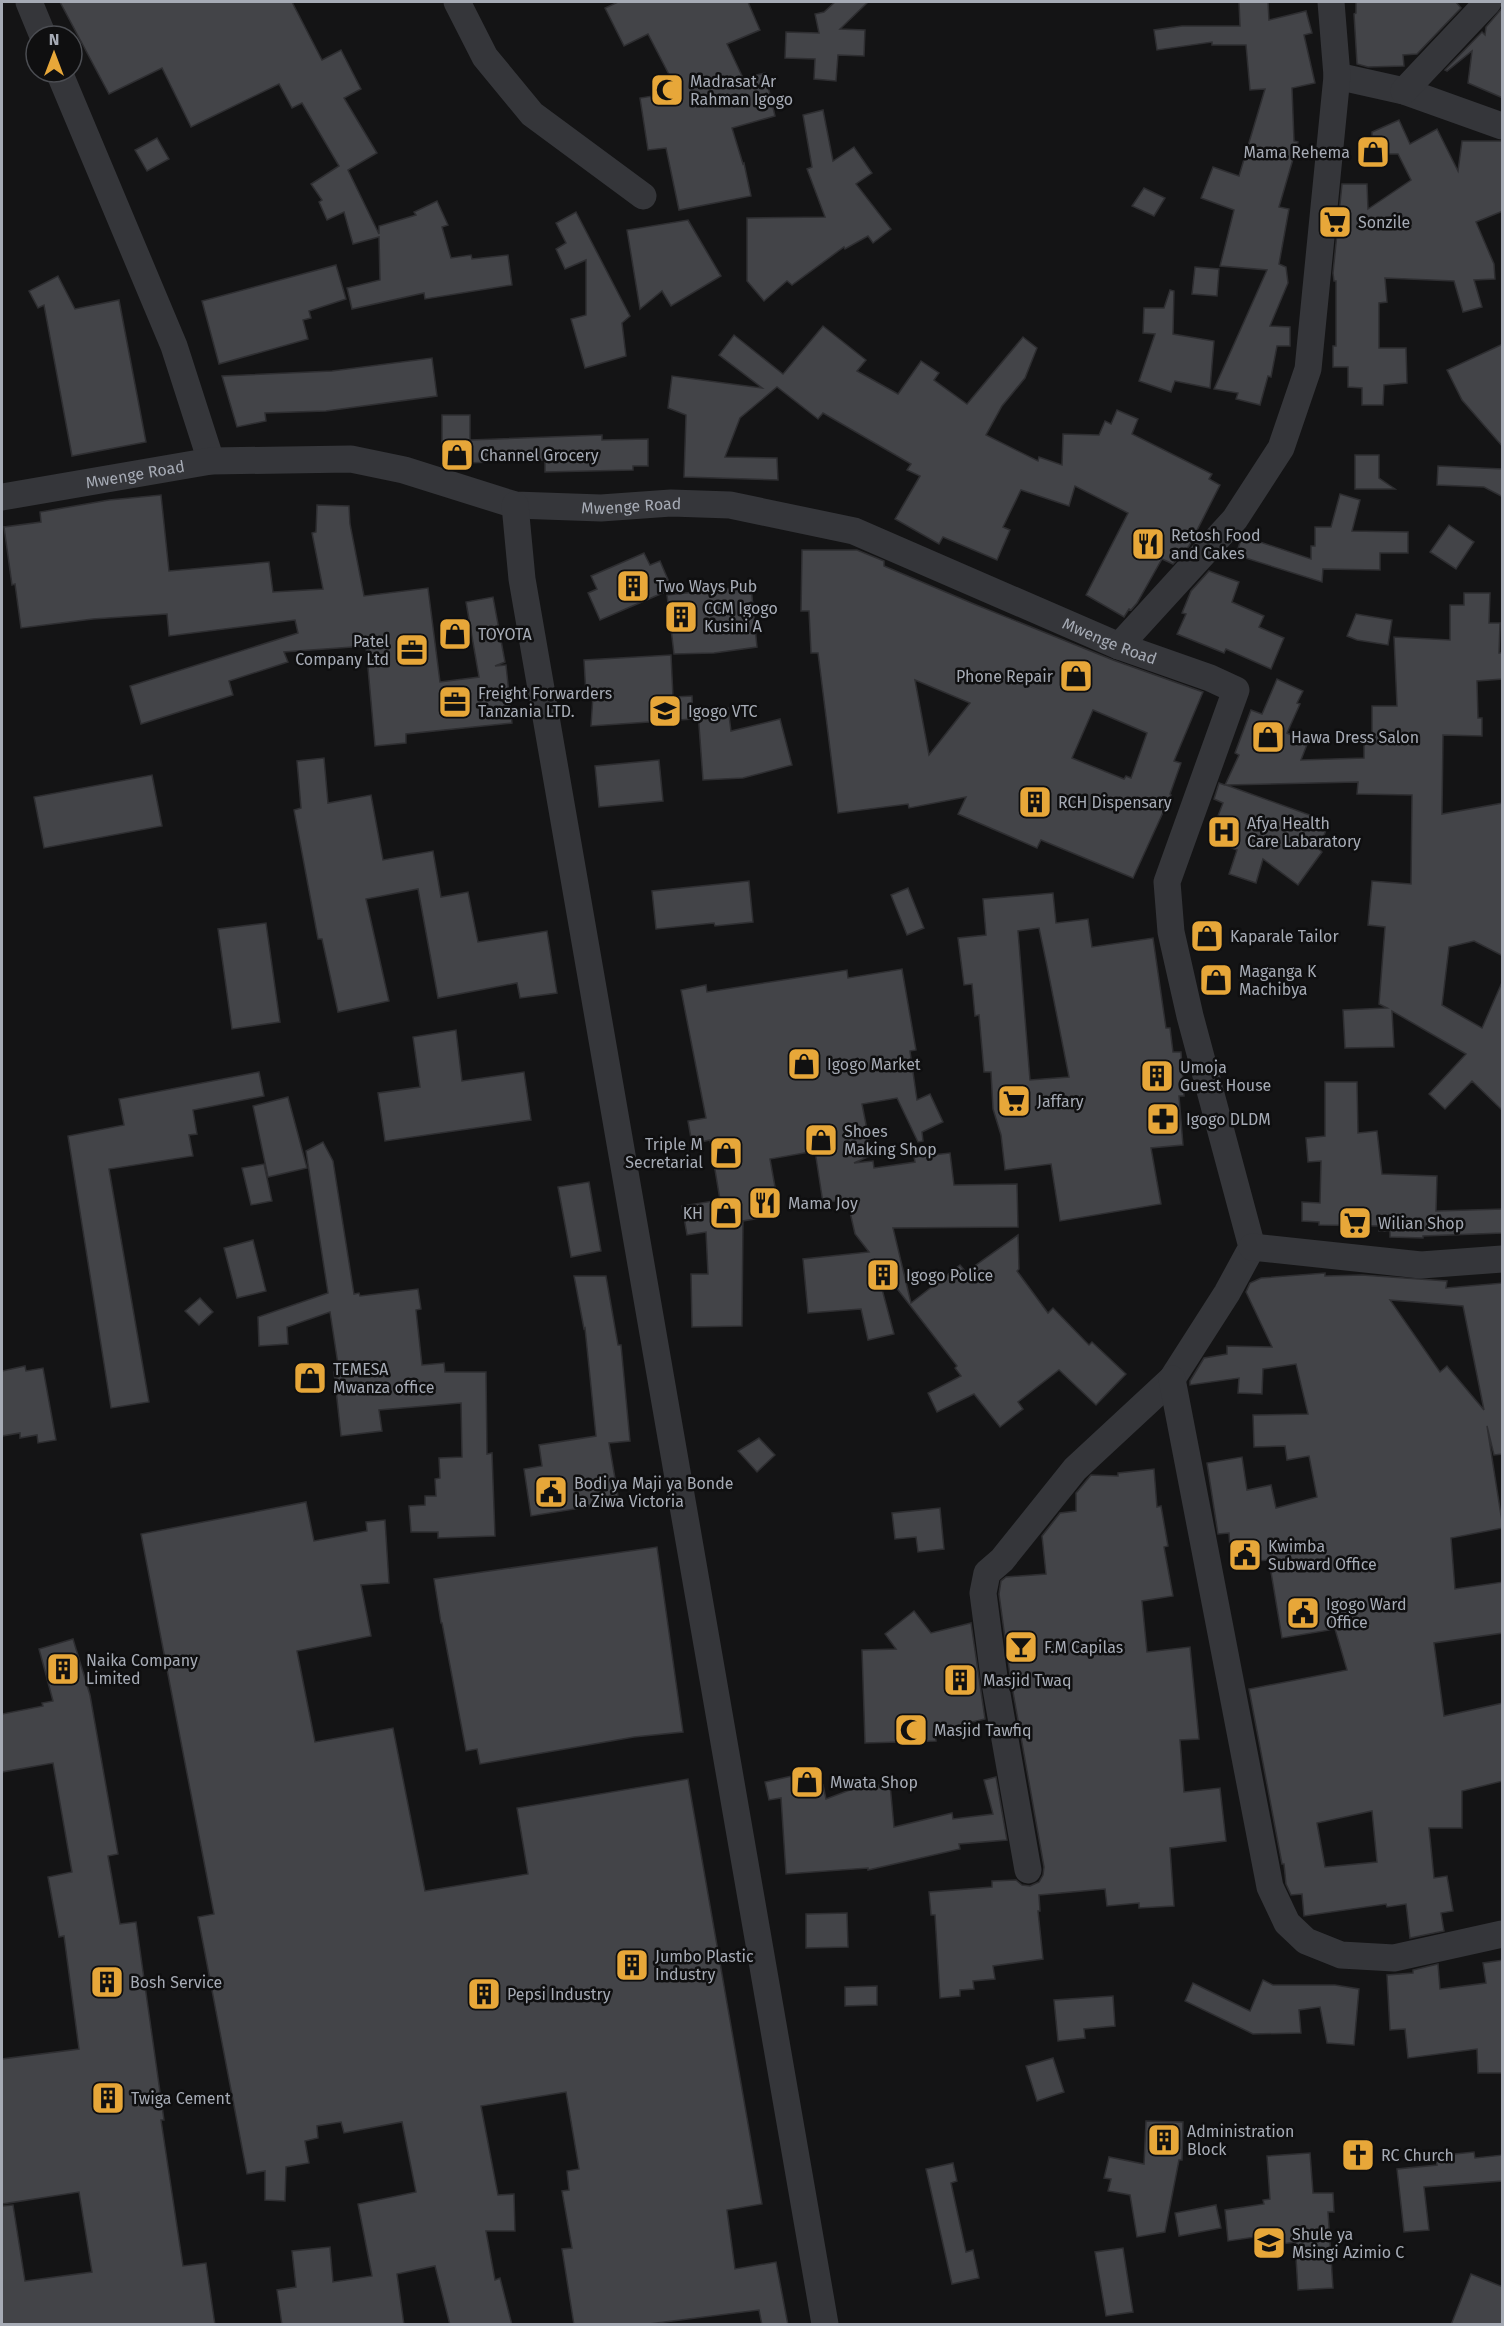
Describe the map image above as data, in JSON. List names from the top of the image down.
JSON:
{
  "streets": {
    "street": ["Mwenge Road"]
  },
  "places": {
    "mosque": ["Madrasat Ar Rahman Igogo", "Masjid Tawfiq"],
    "shop": [
      "Mama Rehema",
      "Channel Grocery",
      "TOYOTA",
      "Phone Repair",
      "Hawa Dress Salon",
      "Kaparale Tailor",
      "Maganga K Machibya",
      "Igogo Market",
      "Shoes Making Shop",
      "Triple M Secretarial",
      "KH",
      "TEMESA Mwanza office",
      "Mwata Shop"
    ],
    "supermarket": ["Sonzile", "Jaffary", "Wilian Shop"],
    "restaurant": ["Retosh Food and Cakes", "Mama Joy"],
    "building": [
      "Two Ways Pub",
      "CCM Igogo Kusini A",
      "RCH Dispensary",
      "Umoja Guest House",
      "Igogo Police",
      "Naika Company Limited",
      "Masjid Twaq",
      "Jumbo Plastic Industry",
      "Bosh Service",
      "Pepsi Industry",
      "Twiga Cement",
      "Administration Block"
    ],
    "office": ["Patel Company Ltd", "Freight Forwarders Tanzania LTD."],
    "school or university": ["Igogo VTC", "Shule ya Msingi Azimio C"],
    "hospital": ["Afya Health Care Labaratory"],
    "pharmacy": ["Igogo DLDM"],
    "public building": ["Bodi ya Maji ya Bonde la Ziwa Victoria", "Kwimba Subward Office", "Igogo Ward Office"],
    "bar": ["F.M Capilas"],
    "church": ["RC Church"]
  },
  "north": "top"
}
